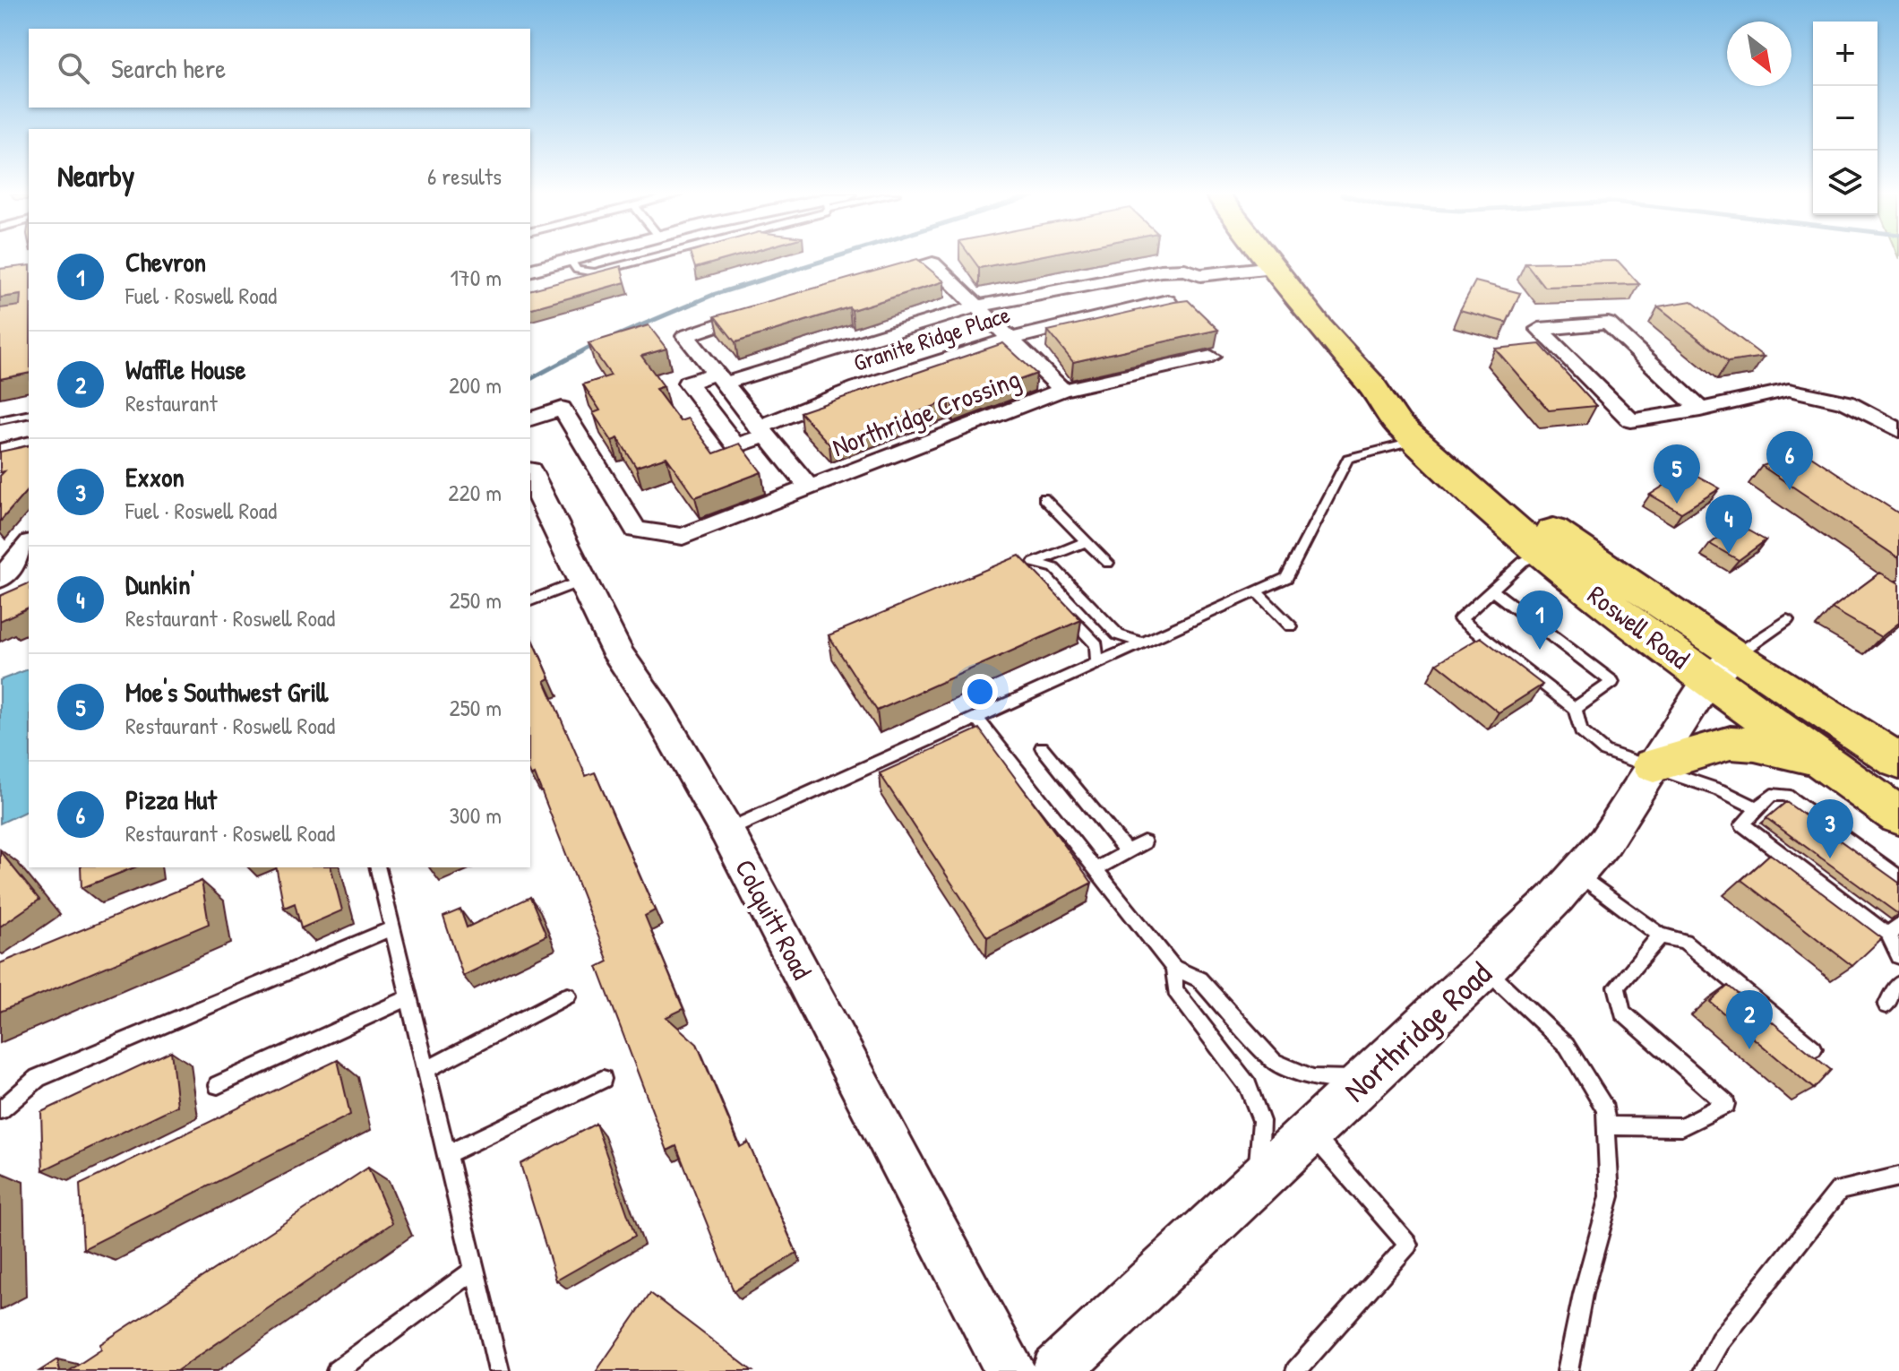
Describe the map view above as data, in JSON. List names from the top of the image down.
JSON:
{
  "streets": {
    "main road": ["Roswell Road"],
    "street": [
      "Granite Ridge Place",
      "Northridge Crossing",
      "Colquitt Road",
      "Northridge Road"
    ]
  },
  "crossings": [
    ["Granite Ridge Place", "Northridge Crossing"],
    ["Roswell Road", "Northridge Road"]
  ],
  "north": "bottom right",
  "page": {
    "map_buttons": ["+", "−"],
    "search": "Search here",
    "heading": ["Nearby", "6 results"],
    "list": [
      {
        "mark": "1",
        "name": "Chevron",
        "note": "Fuel · Roswell Road",
        "value": "170 m"
      },
      {
        "mark": "2",
        "name": "Waffle House",
        "note": "Restaurant",
        "value": "200 m"
      },
      {
        "mark": "3",
        "name": "Exxon",
        "note": "Fuel · Roswell Road",
        "value": "220 m"
      },
      {
        "mark": "4",
        "name": "Dunkin'",
        "note": "Restaurant · Roswell Road",
        "value": "250 m"
      },
      {
        "mark": "5",
        "name": "Moe's Southwest Grill",
        "note": "Restaurant · Roswell Road",
        "value": "250 m"
      },
      {
        "mark": "6",
        "name": "Pizza Hut",
        "note": "Restaurant · Roswell Road",
        "value": "300 m"
      }
    ],
    "pins": [
      "6",
      "5",
      "4",
      "1",
      "3",
      "2"
    ]
  }
}
